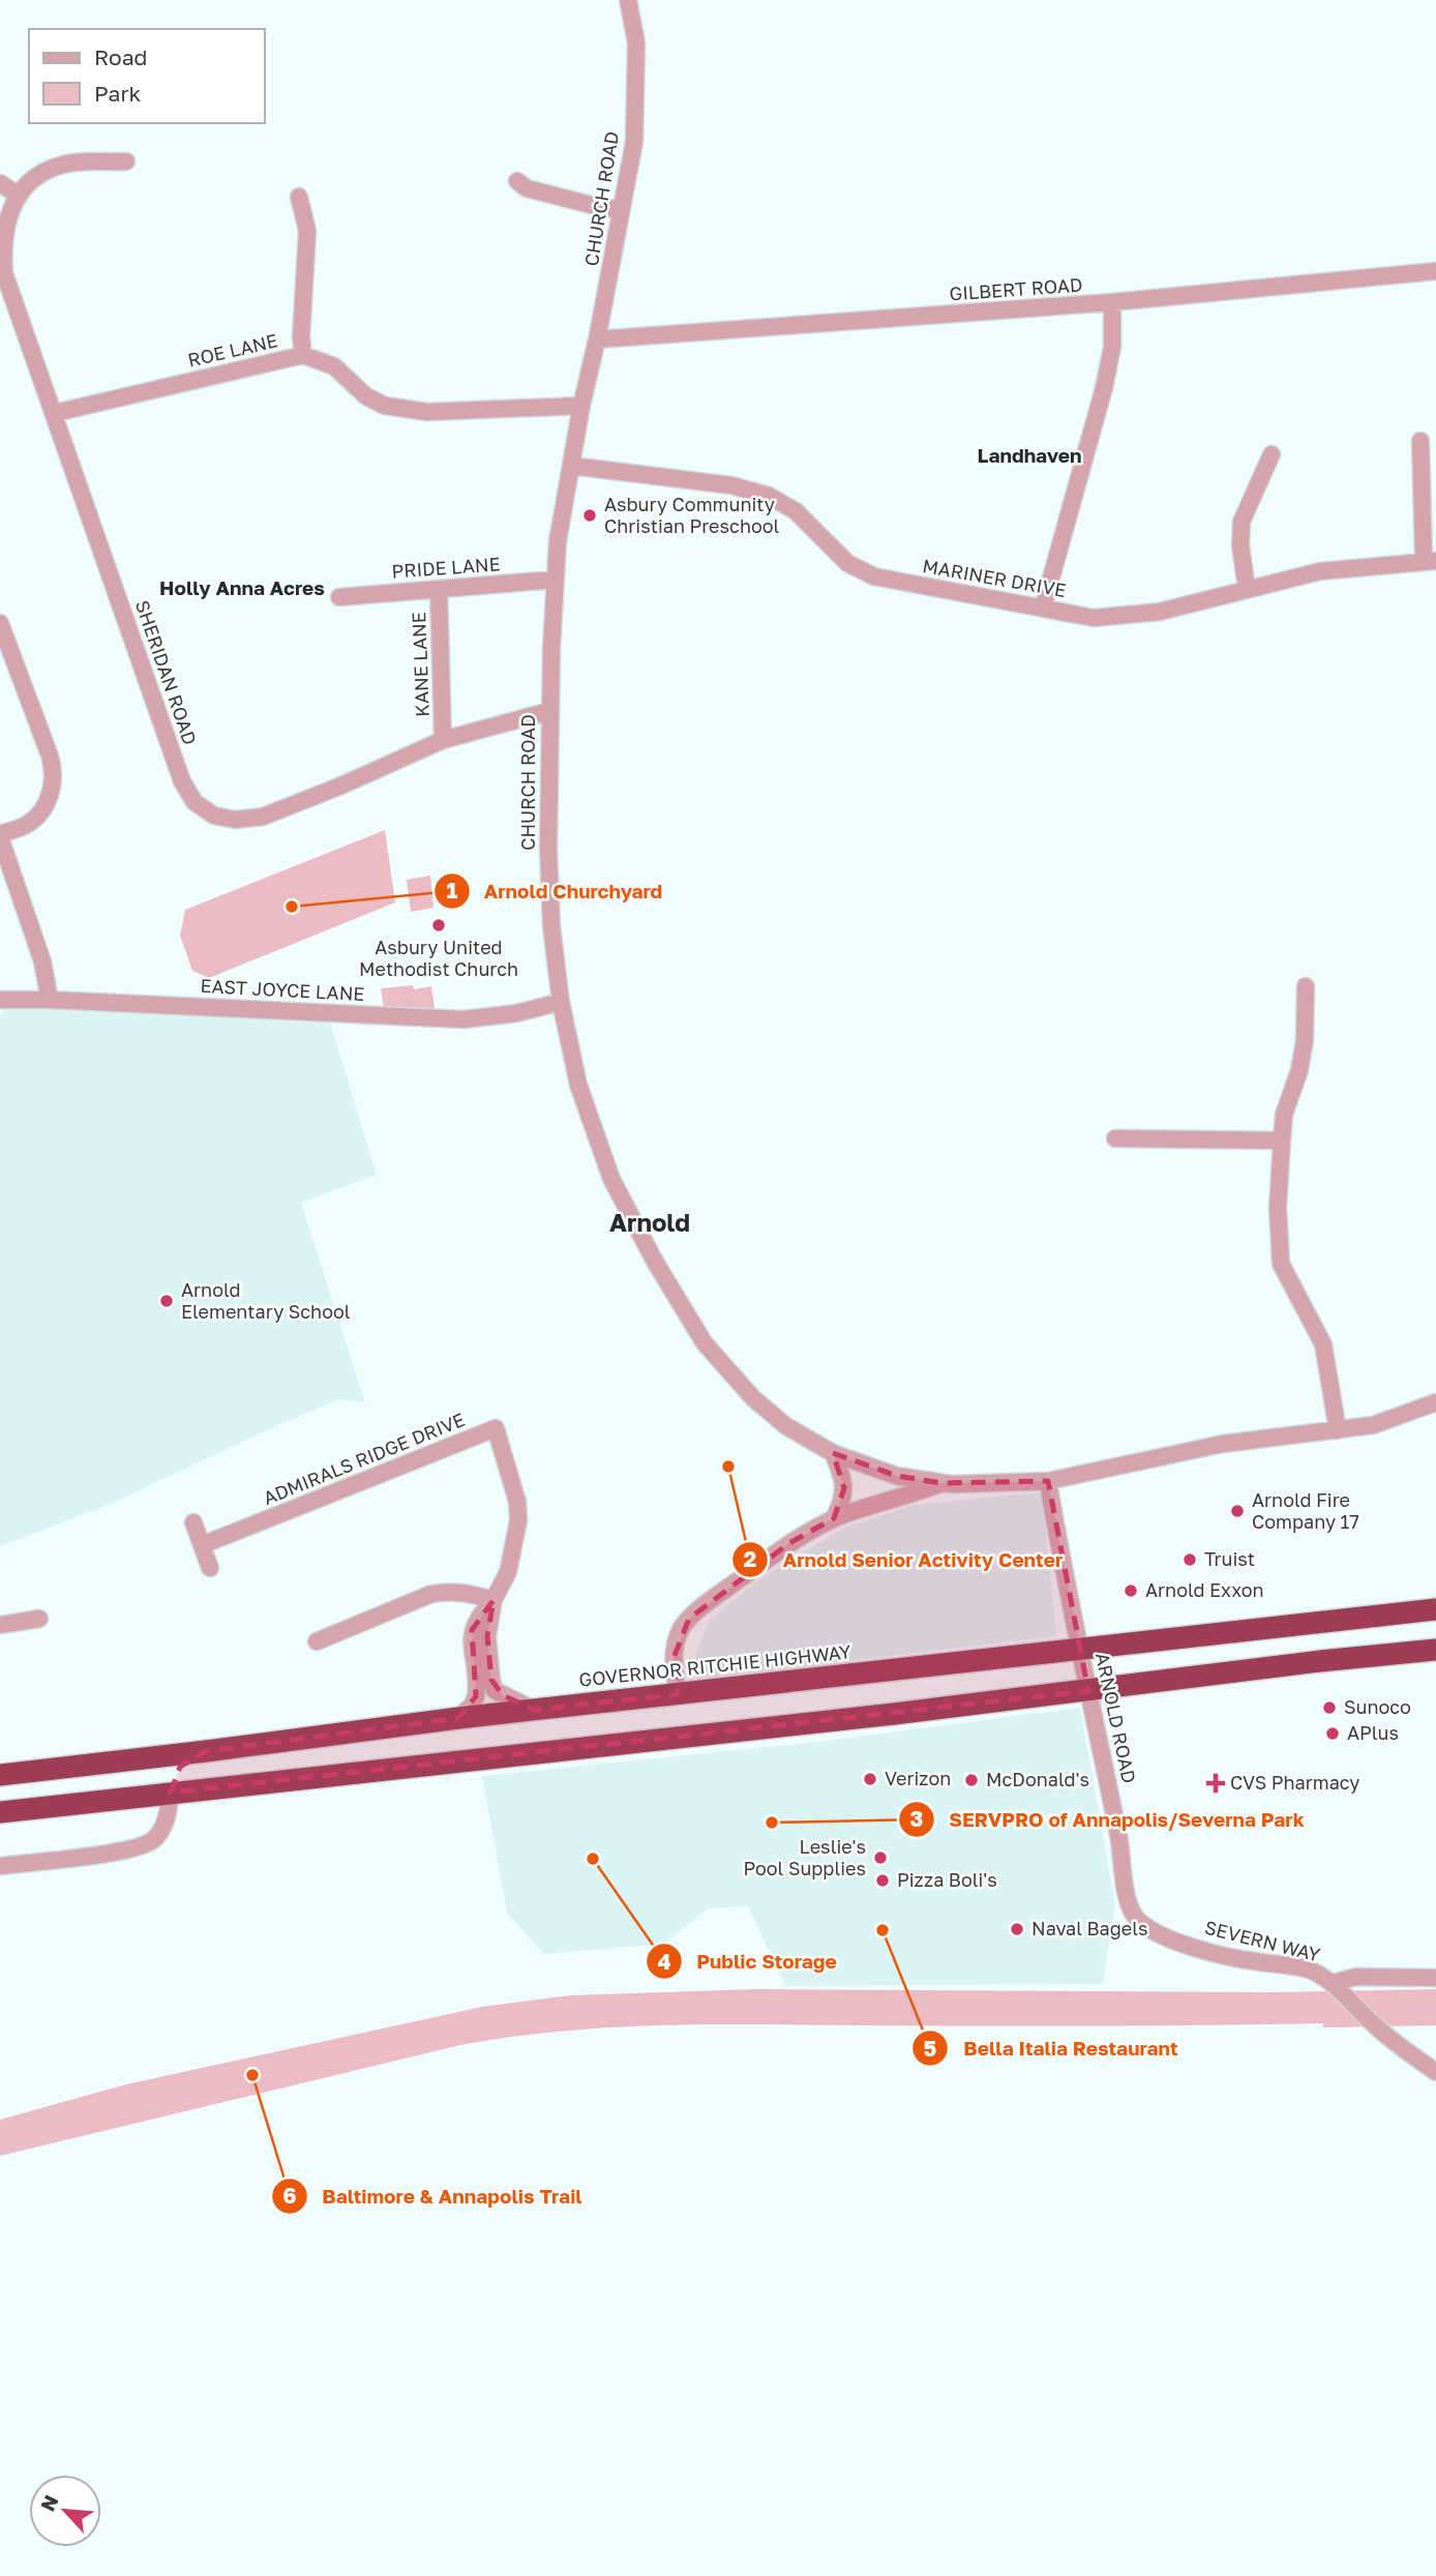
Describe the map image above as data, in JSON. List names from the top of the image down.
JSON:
{
  "streets": {
    "highway": ["GOVERNOR RITCHIE HIGHWAY"],
    "street": [
      "CHURCH ROAD",
      "GILBERT ROAD",
      "ROE LANE",
      "PRIDE LANE",
      "MARINER DRIVE",
      "KANE LANE",
      "SHERIDAN ROAD",
      "EAST JOYCE LANE",
      "ADMIRALS RIDGE DRIVE",
      "ARNOLD ROAD",
      "SEVERN WAY"
    ]
  },
  "crossings": [
    ["CHURCH ROAD", "GILBERT ROAD"],
    ["CHURCH ROAD", "ROE LANE"],
    ["CHURCH ROAD", "PRIDE LANE"],
    ["CHURCH ROAD", "MARINER DRIVE"],
    ["CHURCH ROAD", "SHERIDAN ROAD"],
    ["CHURCH ROAD", "EAST JOYCE LANE"],
    ["ROE LANE", "SHERIDAN ROAD"],
    ["PRIDE LANE", "KANE LANE"],
    ["KANE LANE", "SHERIDAN ROAD"],
    ["ADMIRALS RIDGE DRIVE", "GOVERNOR RITCHIE HIGHWAY"],
    ["GOVERNOR RITCHIE HIGHWAY", "ARNOLD ROAD"],
    ["ARNOLD ROAD", "SEVERN WAY"]
  ],
  "districts": ["Landhaven", "Holly Anna Acres", "Arnold"],
  "places": {
    "other": [
      "Asbury Community Christian Preschool",
      "Arnold Churchyard",
      "Asbury United Methodist Church",
      "Arnold Elementary School",
      "Arnold Senior Activity Center",
      "Arnold Fire Company 17",
      "Truist",
      "Arnold Exxon",
      "Sunoco",
      "APlus",
      "Verizon",
      "McDonald's",
      "SERVPRO of Annapolis/Severna Park",
      "Leslie's Pool Supplies",
      "Public Storage",
      "Pizza Boli's",
      "Naval Bagels",
      "Bella Italia Restaurant",
      "Baltimore & Annapolis Trail"
    ],
    "health": ["CVS Pharmacy"]
  },
  "legend": ["Road", "Park"],
  "north": "top left"
}
